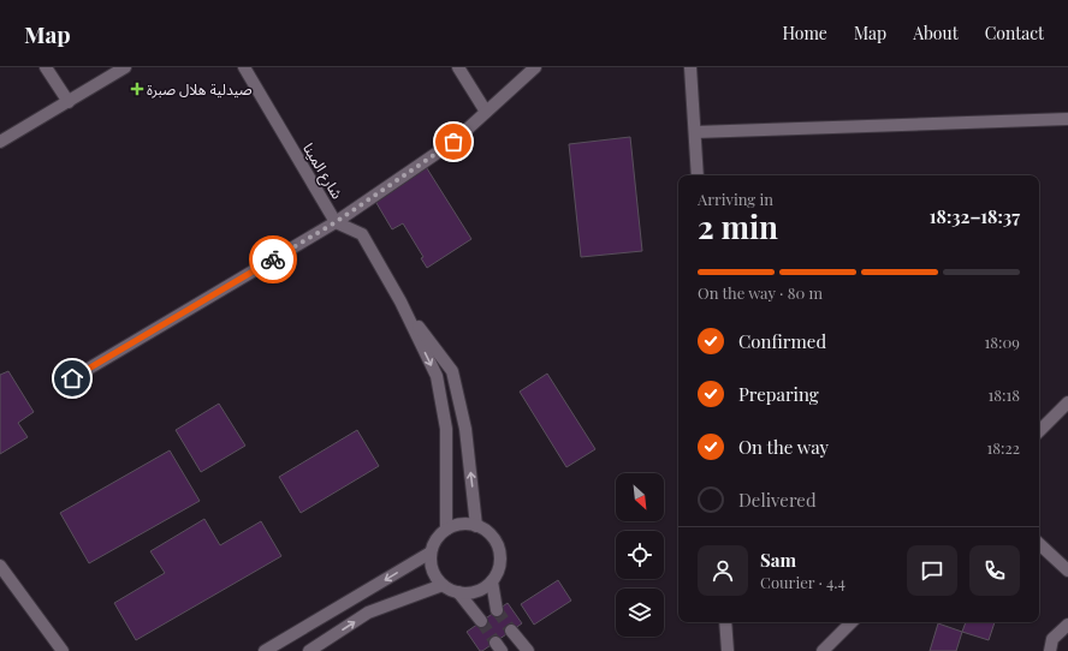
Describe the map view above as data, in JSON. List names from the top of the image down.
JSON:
{
  "streets": {
    "street": ["شارع المينا"]
  },
  "places": {
    "health": ["صيدلية هلال صبرة"]
  },
  "north": "bottom right",
  "page": {
    "header": "Map",
    "nav": [
      "Home",
      "Map",
      "About",
      "Contact"
    ],
    "heading": ["2 min", "Arriving in", "18:32–18:37"],
    "panel": ["Sam", "Courier · 4.4"],
    "bar": "On the way · 80 m",
    "list": [
      ["Confirmed", "18:09"],
      ["Preparing", "18:18"],
      ["On the way", "18:22"],
      "Delivered"
    ]
  }
}
